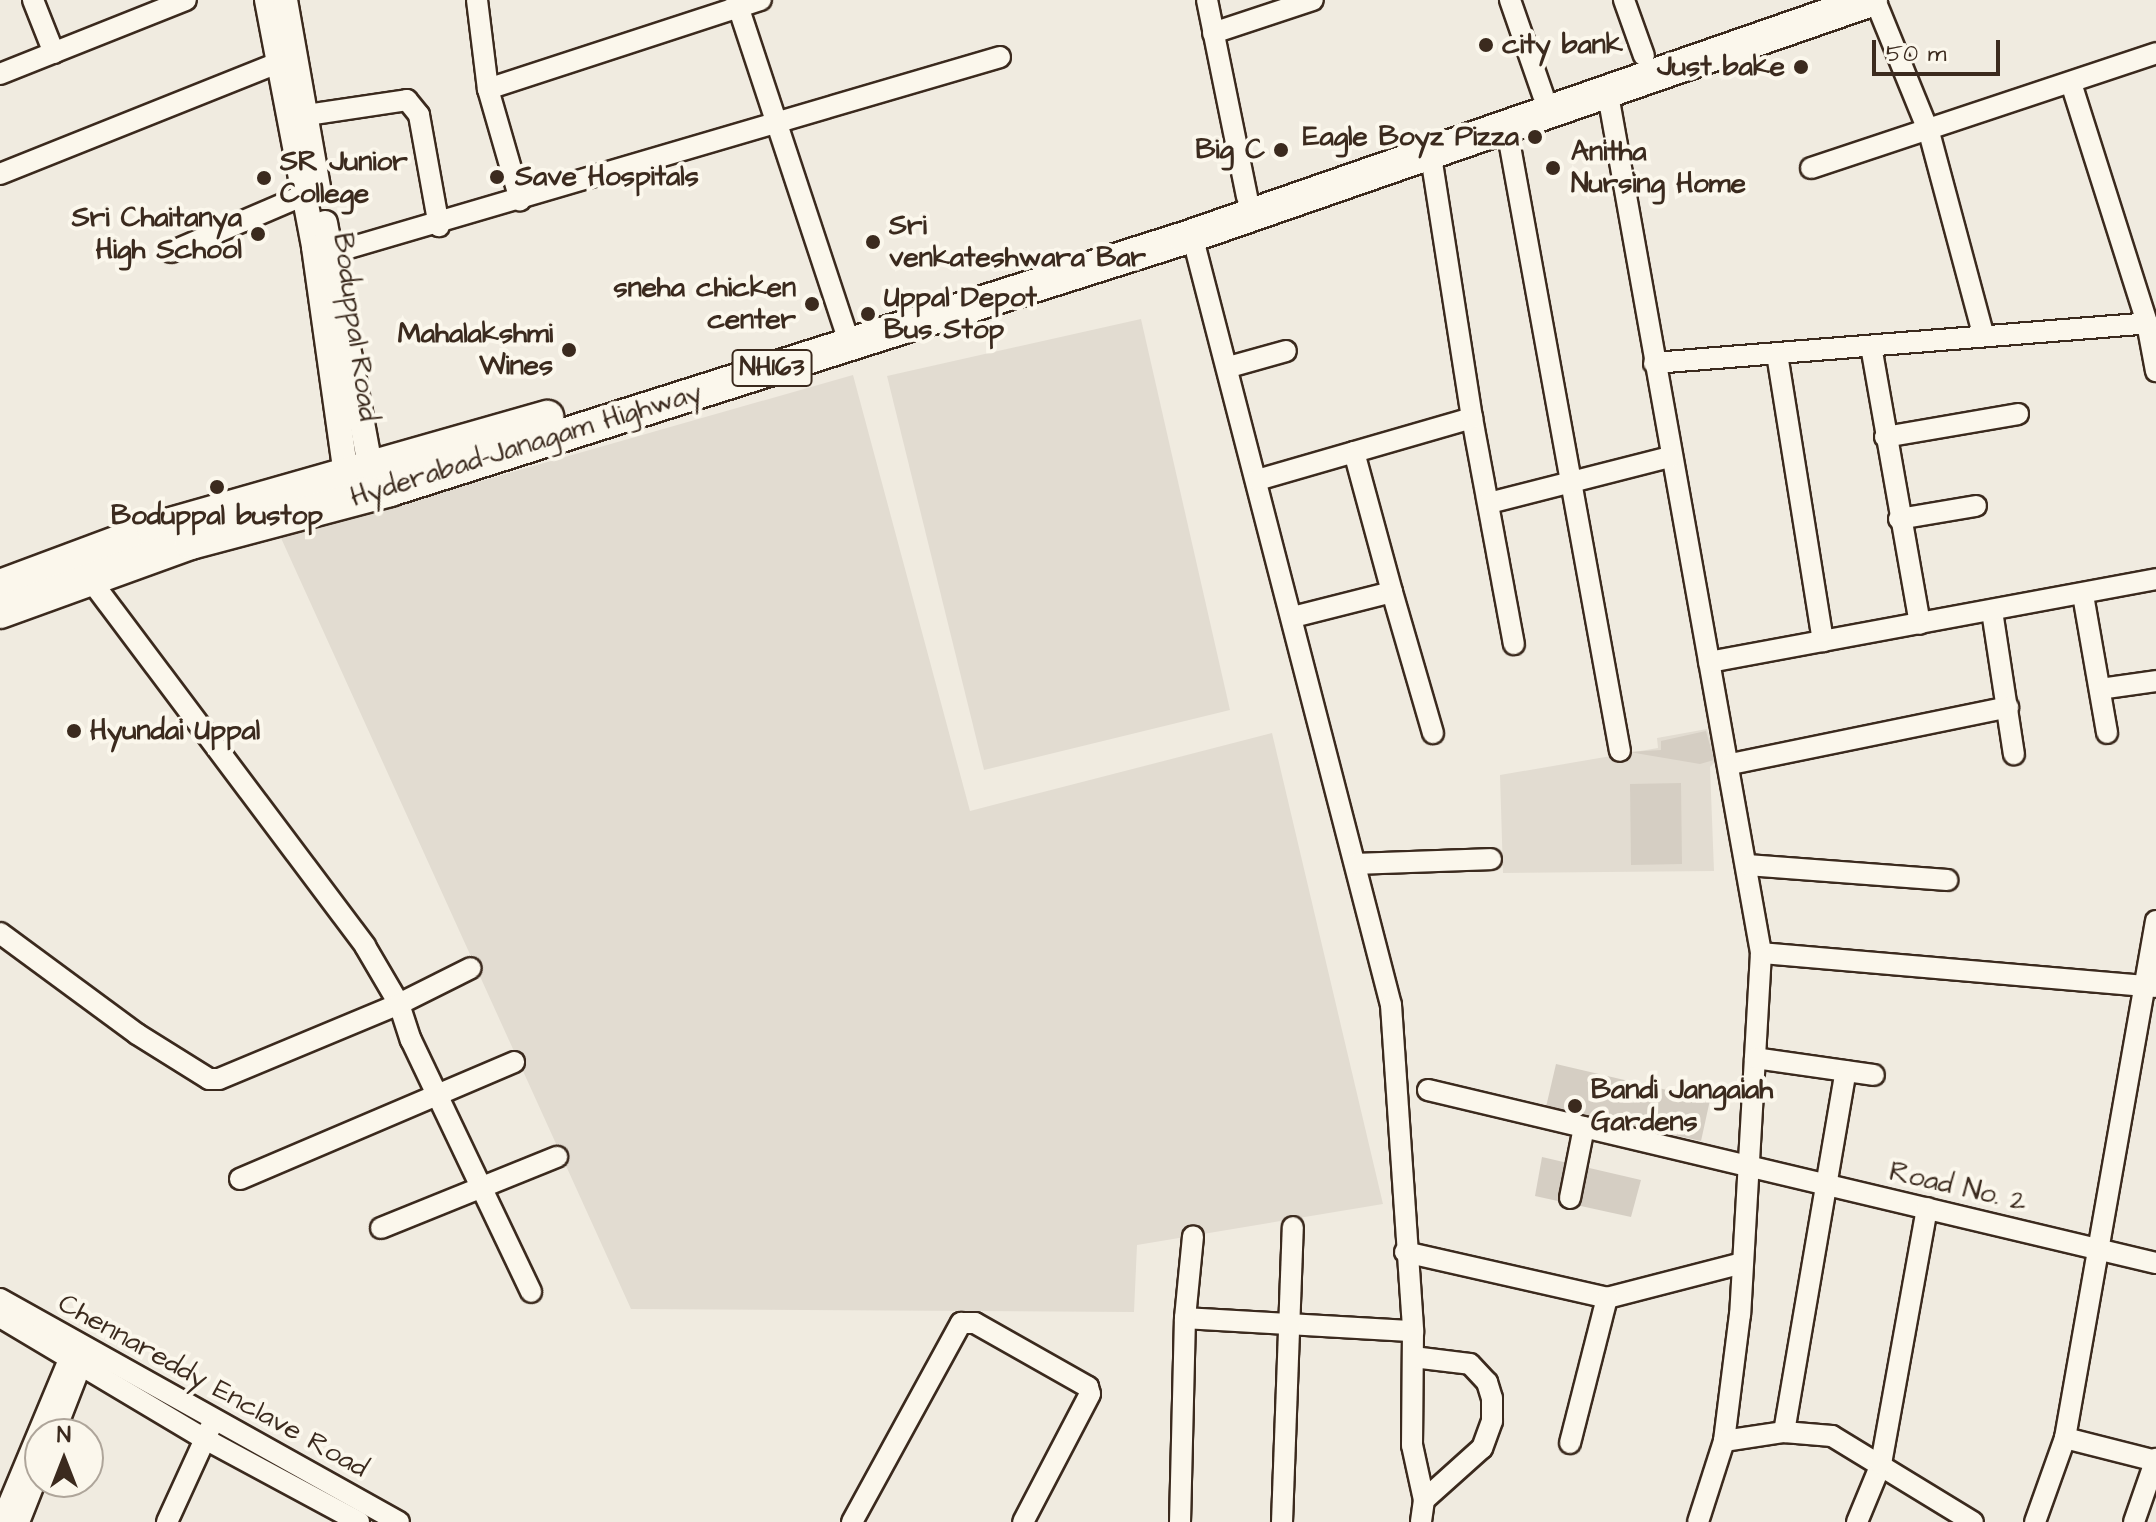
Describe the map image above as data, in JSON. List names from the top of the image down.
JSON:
{
  "streets": {
    "highway": ["NH163", "Hyderabad-Janagam Highway"],
    "street": ["Boduppal Road", "Road No. 2", "Chennareddy Enclave Road"]
  },
  "crossings": [
    ["Boduppal Road", "Hyderabad-Janagam Highway"]
  ],
  "places": [
    "city bank",
    "Just bake",
    "Eagle Boyz Pizza",
    "Big C",
    "Anitha Nursing Home",
    "Save Hospitals",
    "SR Junior College",
    "Sri Chaitanya High School",
    "Sri venkateshwara Bar",
    "sneha chicken center",
    "Uppal Depot Bus Stop",
    "Mahalakshmi Wines",
    "Boduppal bustop",
    "Hyundai Uppal",
    "Bandi Jangaiah Gardens"
  ],
  "scale_bar": "50 m",
  "north": "top"
}
